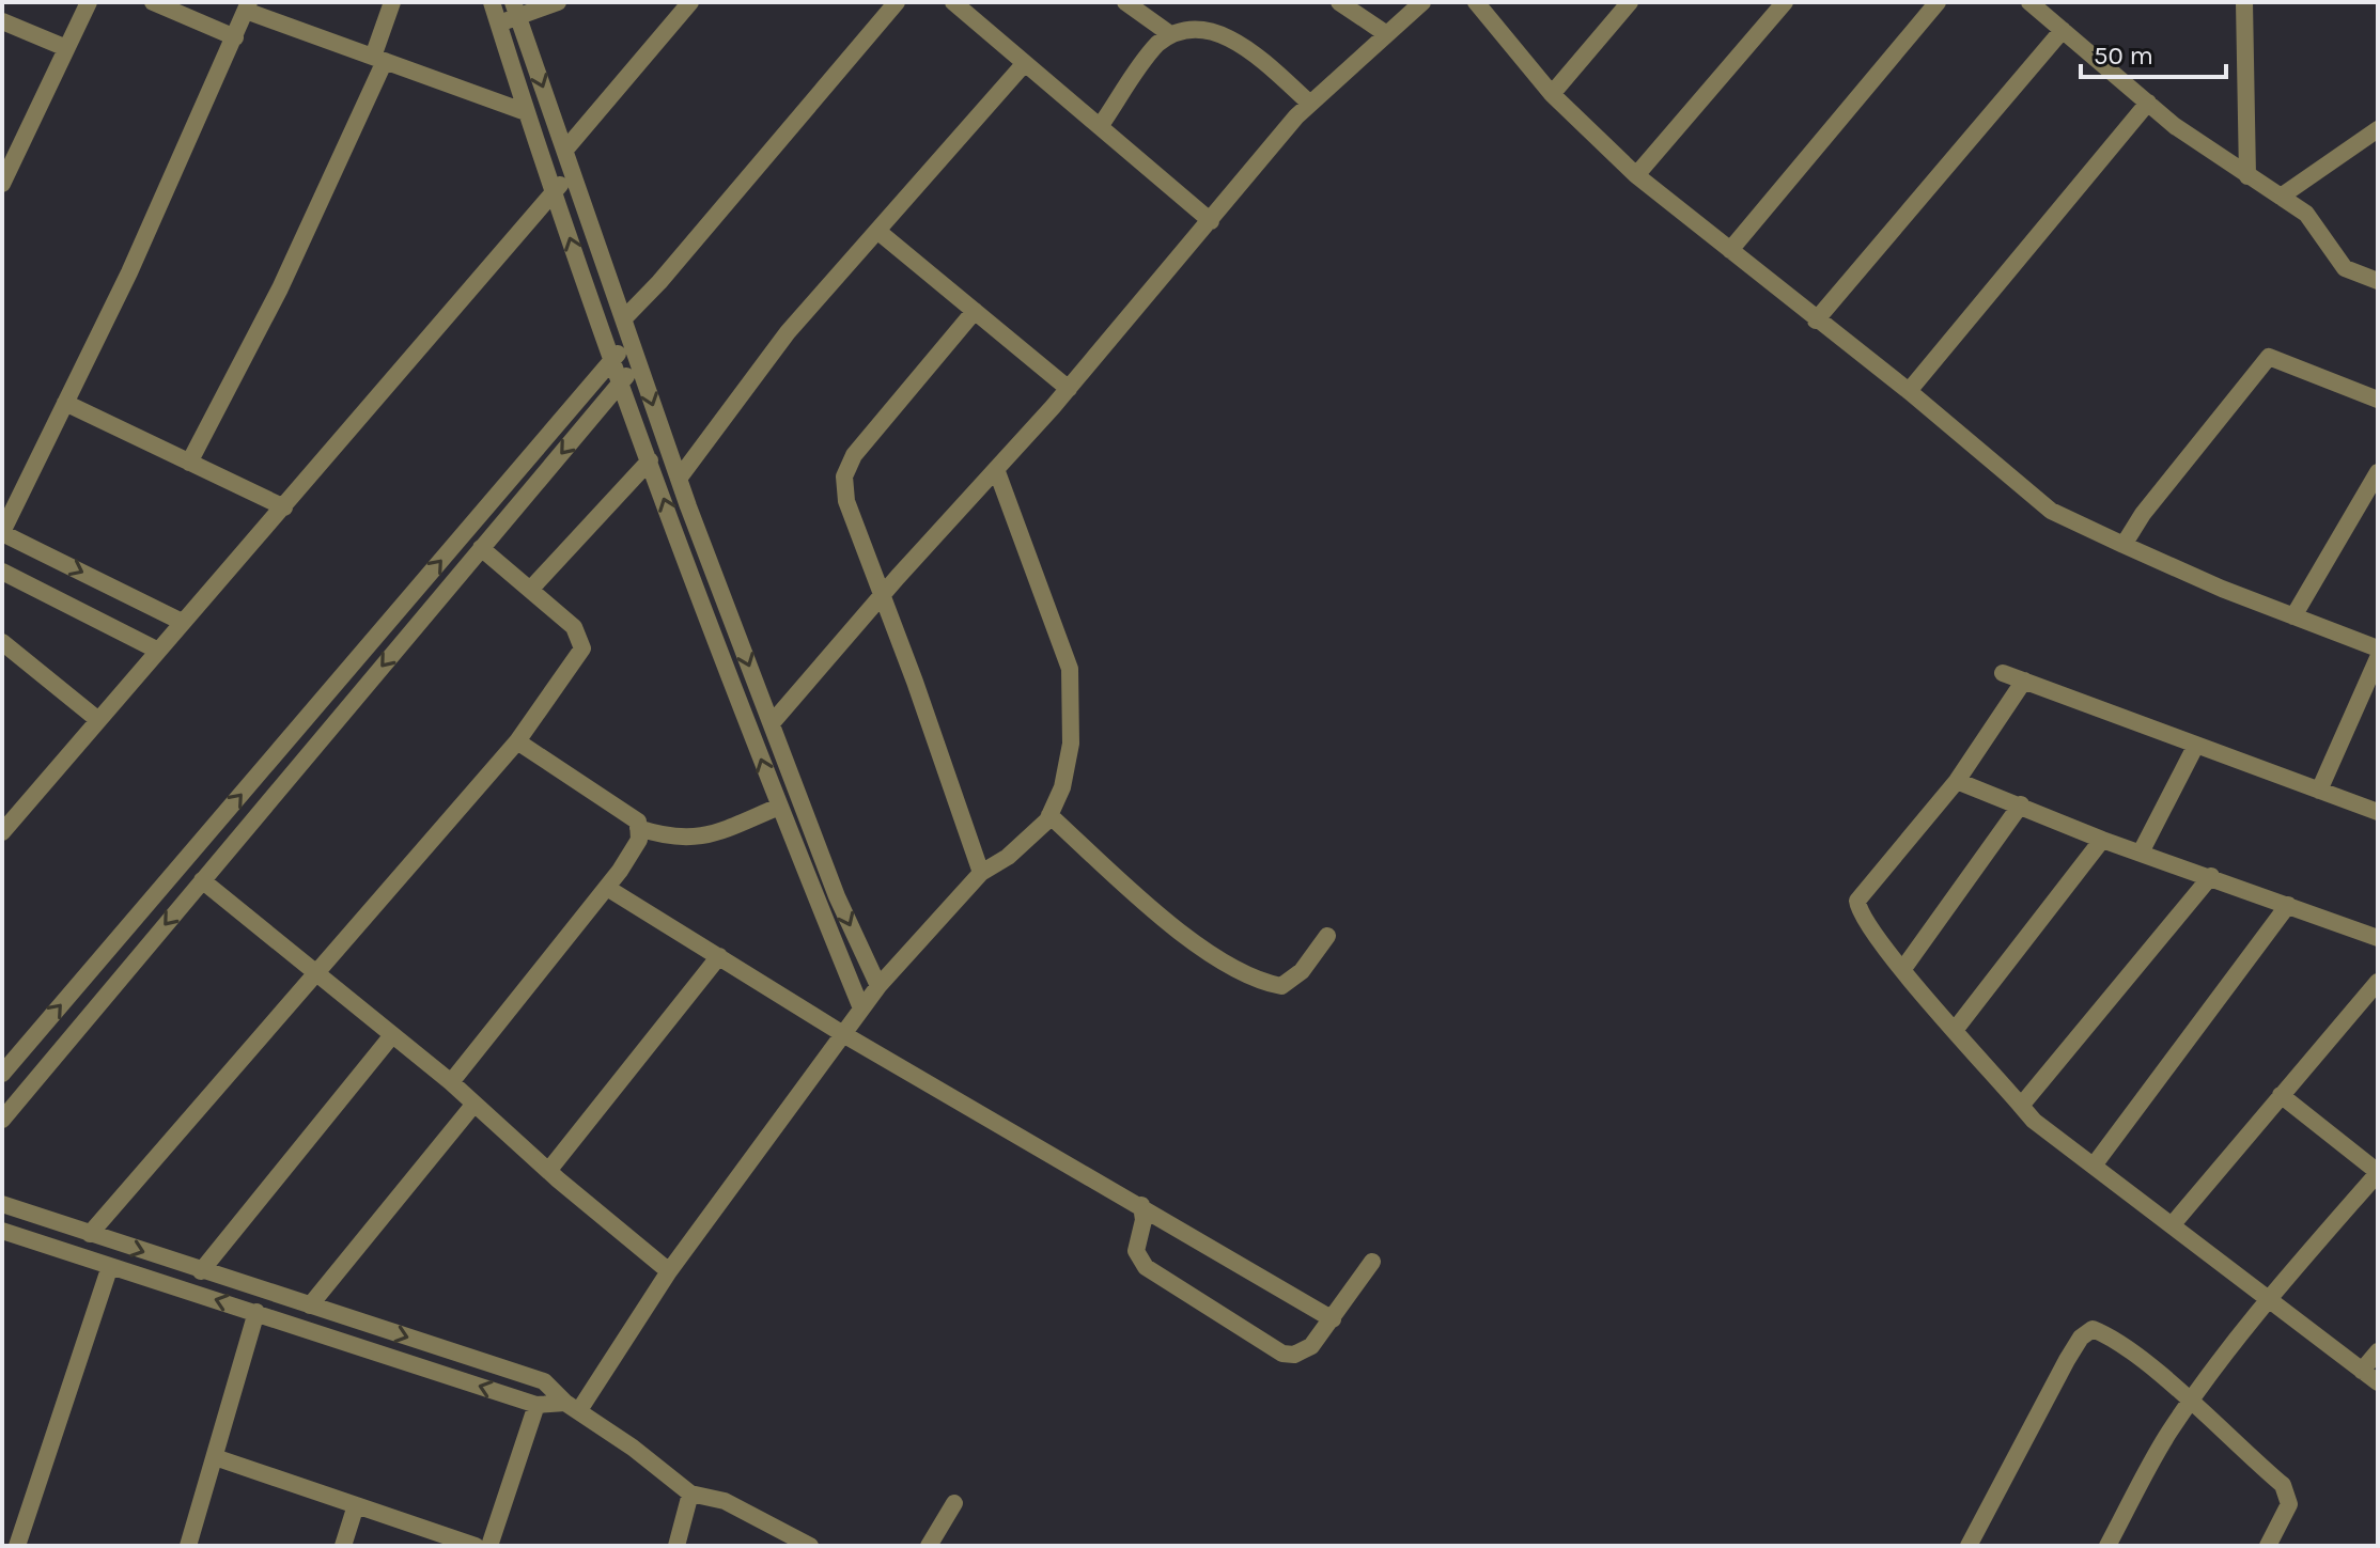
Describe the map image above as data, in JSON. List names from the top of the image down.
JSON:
{
  "scale_bar": "50 m"
}
